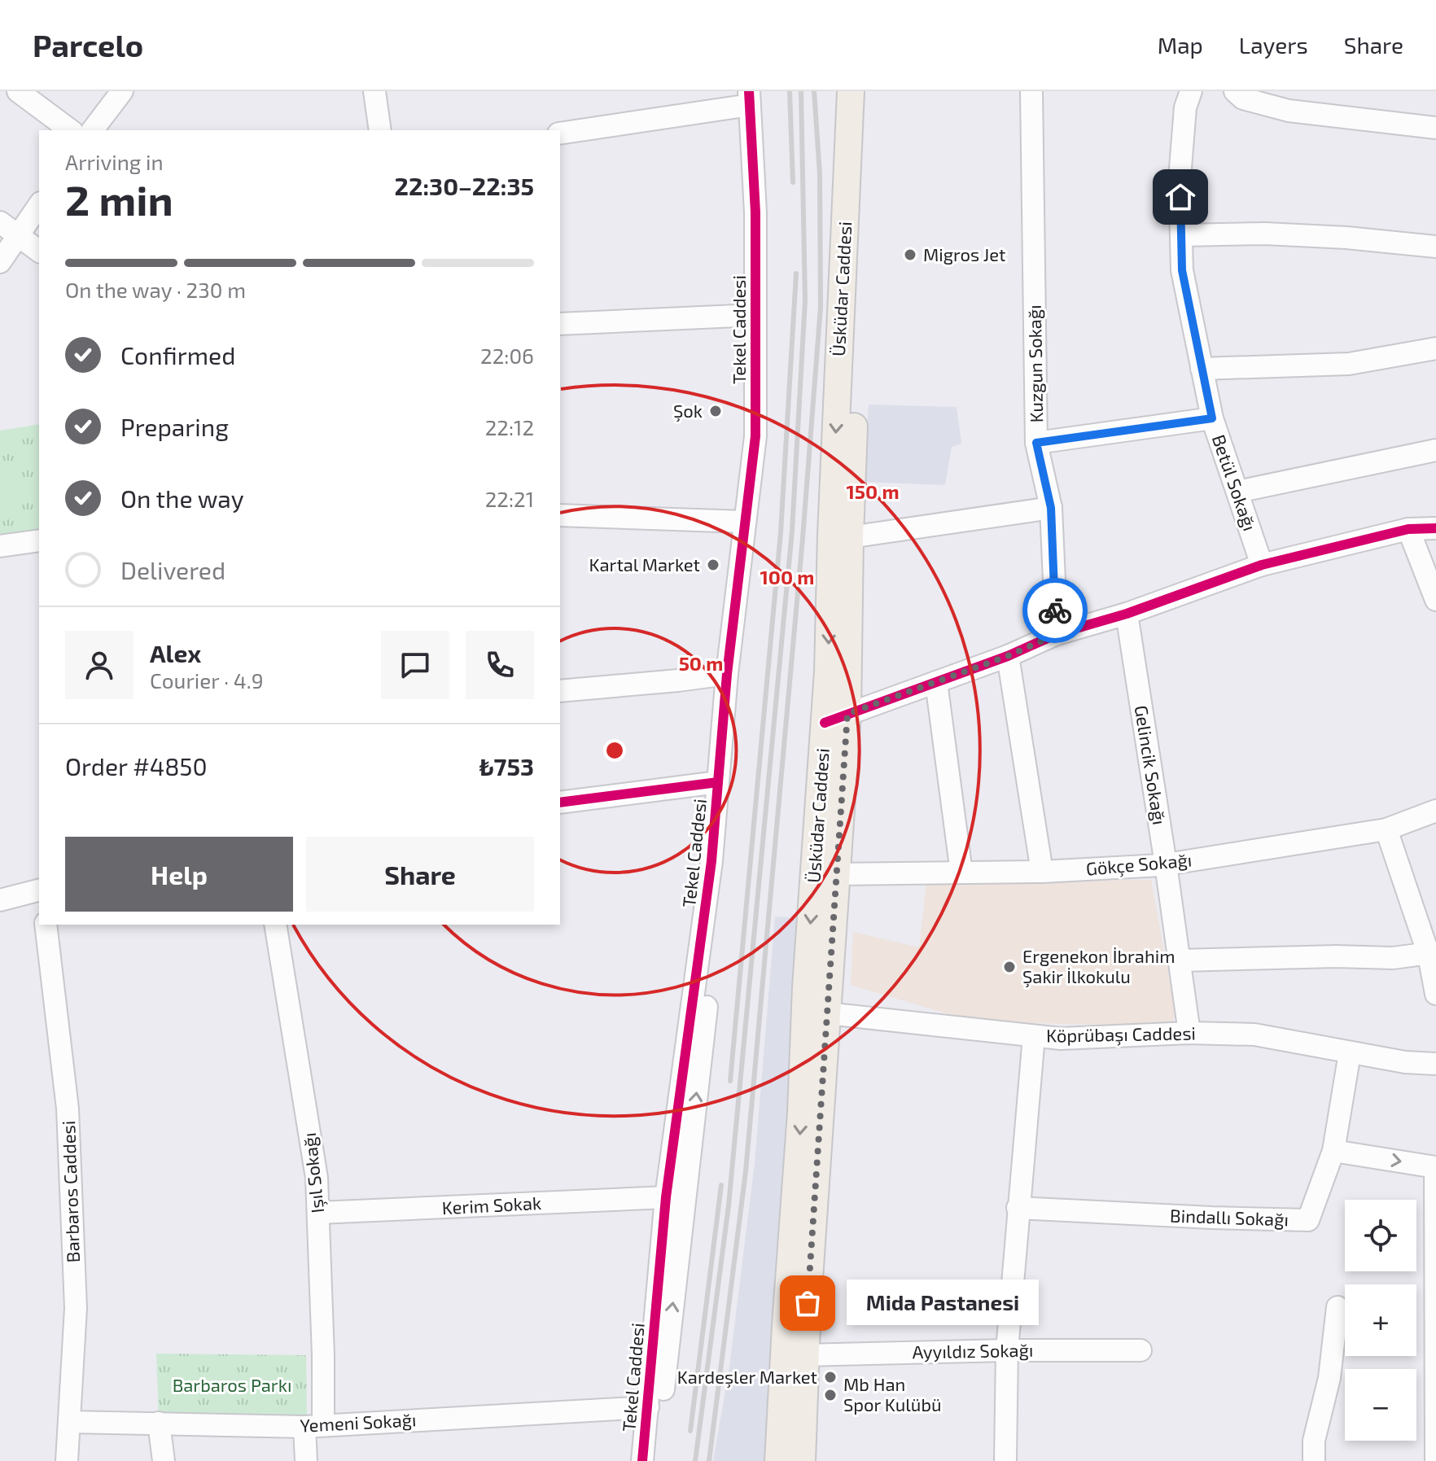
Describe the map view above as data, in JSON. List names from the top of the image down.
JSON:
{
  "streets": {
    "main road": ["Üsküdar Caddesi"],
    "street": [
      "Tekel Caddesi",
      "Kuzgun Sokağı",
      "Betül Sokağı",
      "Gelincik Sokağı",
      "Gökçe Sokağı",
      "Köprübaşı Caddesi",
      "Işıl Sokağı",
      "Barbaros Caddesi",
      "Kerim Sokak",
      "Bindallı Sokağı",
      "Ayyıldız Sokağı",
      "Yemeni Sokağı"
    ]
  },
  "crossings": [
    ["Üsküdar Caddesi", "Gökçe Sokağı"],
    ["Üsküdar Caddesi", "Köprübaşı Caddesi"],
    ["Üsküdar Caddesi", "Ayyıldız Sokağı"],
    ["Tekel Caddesi", "Kerim Sokak"],
    ["Tekel Caddesi", "Yemeni Sokağı"],
    ["Gelincik Sokağı", "Gökçe Sokağı"],
    ["Gelincik Sokağı", "Köprübaşı Caddesi"],
    ["Köprübaşı Caddesi", "Bindallı Sokağı"],
    ["Işıl Sokağı", "Kerim Sokak"],
    ["Işıl Sokağı", "Yemeni Sokağı"],
    ["Barbaros Caddesi", "Yemeni Sokağı"]
  ],
  "parks": ["Barbaros Parkı"],
  "places": [
    "Migros Jet",
    "Şok",
    "Kartal Market",
    "Ergenekon İbrahim Şakir İlkokulu",
    "Mida Pastanesi",
    "Kardeşler Market",
    "Mb Han Spor Kulübü"
  ],
  "page": {
    "header": "Parcelo",
    "nav": ["Map", "Layers", "Share"],
    "heading": ["2 min", "Arriving in", "22:30–22:35"],
    "panel": [
      "Alex",
      "Courier · 4.9",
      "Order #4850",
      "₺753"
    ],
    "bar": "On the way · 230 m",
    "list": [
      ["Confirmed", "22:06"],
      ["Preparing", "22:12"],
      ["On the way", "22:21"],
      "Delivered"
    ],
    "buttons": ["Help", "Share"],
    "map_buttons": ["+", "−"],
    "bubble": "Mida Pastanesi"
  },
  "rings": ["150 m", "100 m", "50 m"]
}
